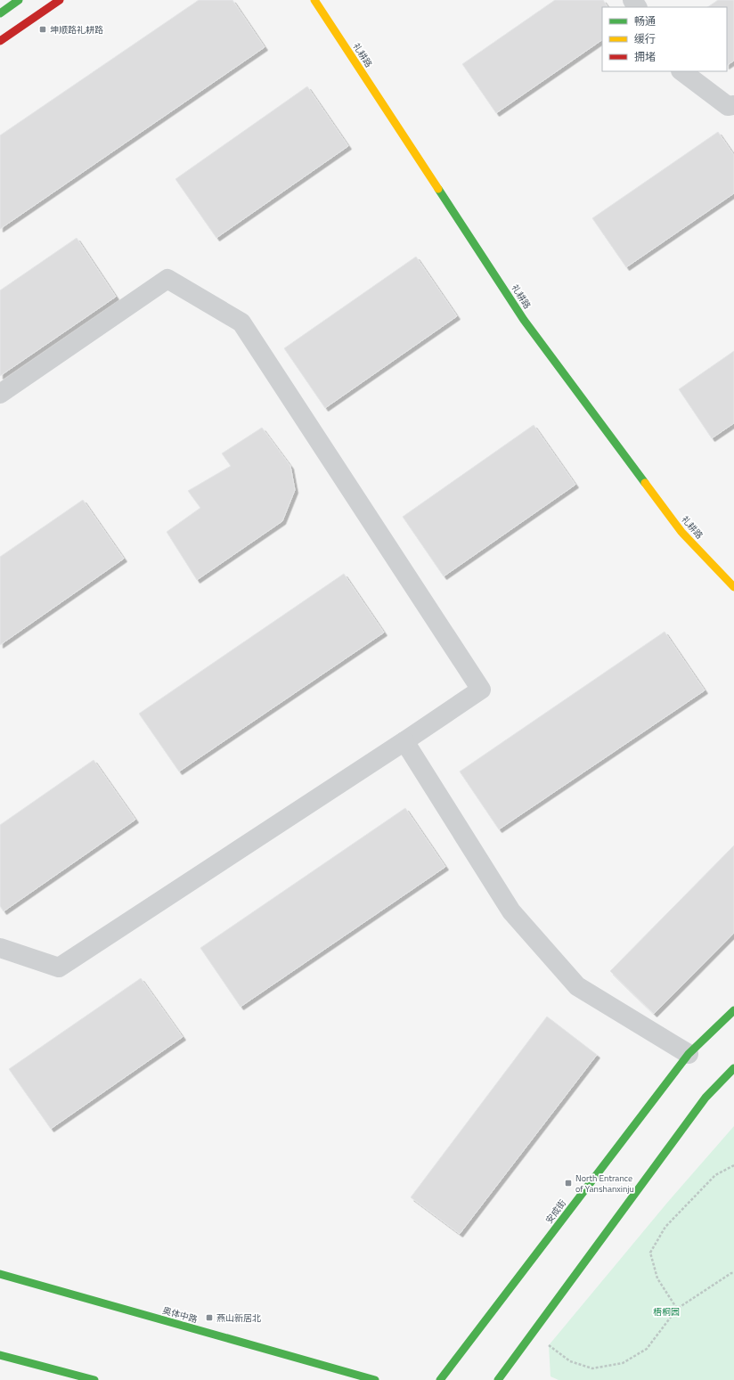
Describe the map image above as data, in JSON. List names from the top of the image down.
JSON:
{
  "streets": {
    "street": ["礼耕路", "安成街", "奥体中路"]
  },
  "parks": ["梧桐园"],
  "places": {
    "transit": ["坤顺路礼耕路", "North Entrance of Yanshanxinju", "燕山新居北"]
  },
  "legend": ["畅通", "缓行", "拥堵"]
}
